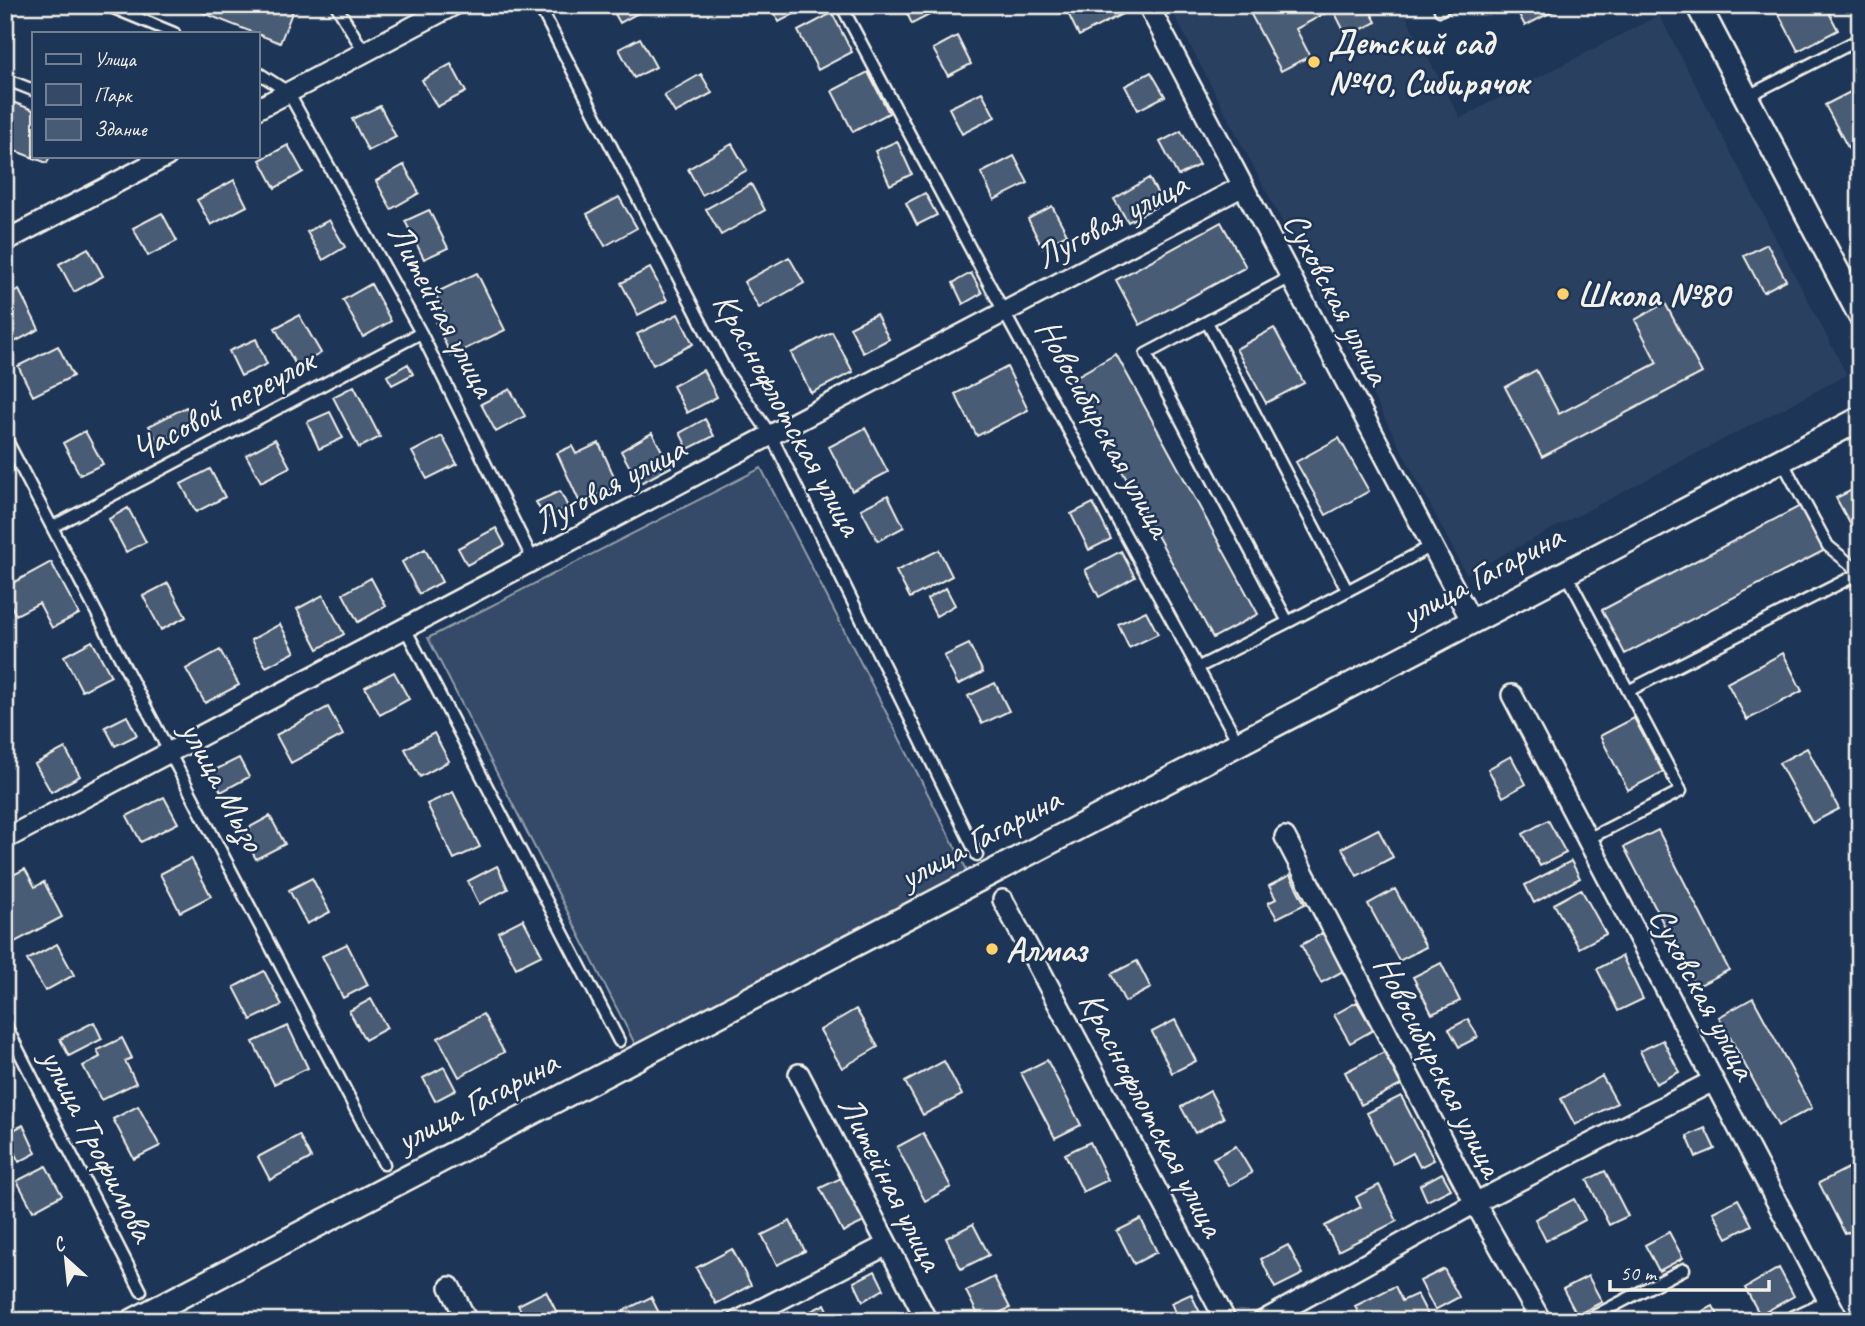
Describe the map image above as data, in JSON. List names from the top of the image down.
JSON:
{
  "streets": {
    "street": [
      "Луговая улица",
      "Суховская улица",
      "Литейная улица",
      "Краснофлотская улица",
      "Новосибирская улица",
      "улица Гагарина"
    ],
    "lane": ["Часовой переулок", "улица Мызо", "улица Трофимова"]
  },
  "crossings": [
    ["Луговая улица", "Суховская улица"],
    ["Луговая улица", "Литейная улица"],
    ["Луговая улица", "Краснофлотская улица"],
    ["Луговая улица", "Новосибирская улица"],
    ["Луговая улица", "улица Мызо"],
    ["Суховская улица", "улица Гагарина"],
    ["Литейная улица", "Часовой переулок"],
    ["Часовой переулок", "улица Мызо"]
  ],
  "places": ["Детский сад №40, Сибирячок", "Школа №80", "Алмаз"],
  "legend": ["Улица", "Парк", "Здание"],
  "scale_bar": "50 m",
  "north": "top left"
}
